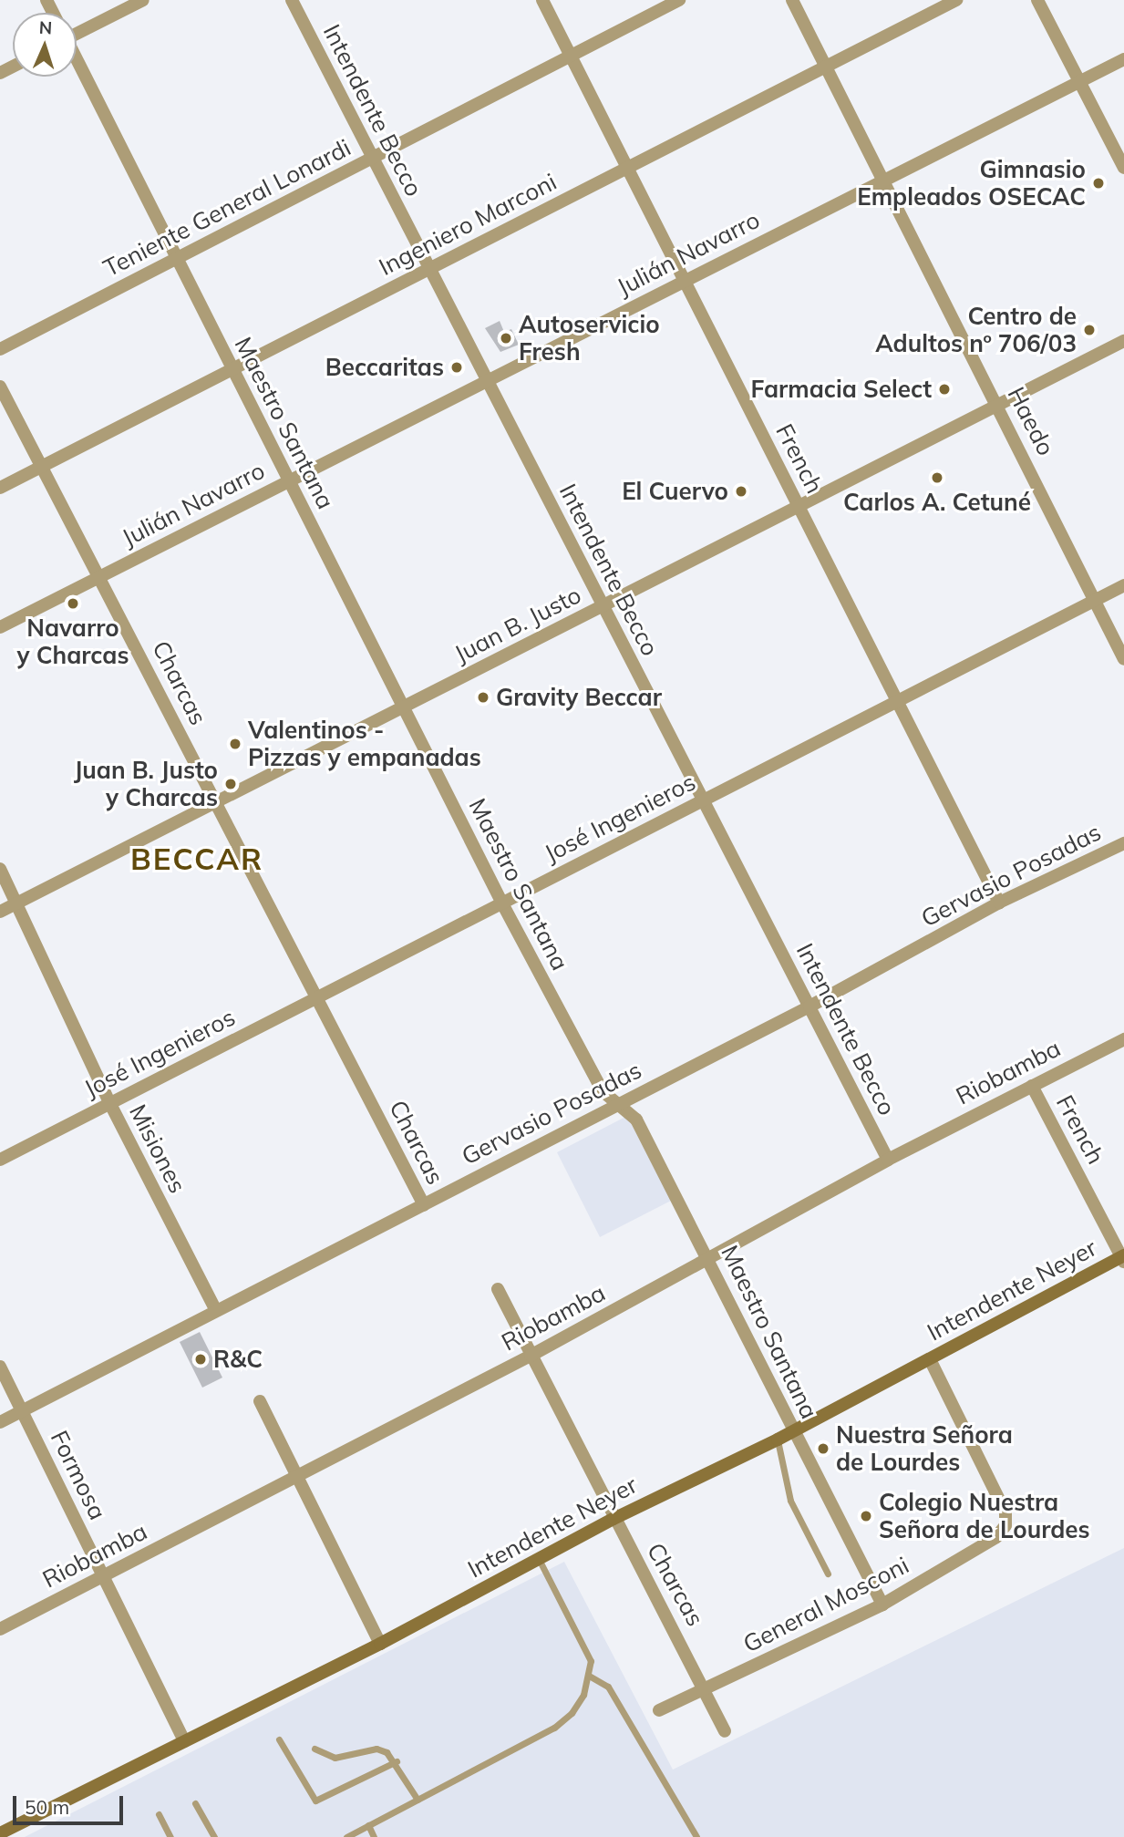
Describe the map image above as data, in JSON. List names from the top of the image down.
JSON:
{
  "streets": {
    "street": [
      "Intendente Becco",
      "Teniente General Lonardi",
      "Ingeniero Marconi",
      "Julián Navarro",
      "Haedo",
      "Maestro Santana",
      "French",
      "Juan B. Justo",
      "Charcas",
      "José Ingenieros",
      "Gervasio Posadas",
      "Riobamba",
      "Misiones",
      "Intendente Neyer",
      "Formosa",
      "General Mosconi"
    ]
  },
  "crossings": [
    ["Intendente Becco", "Teniente General Lonardi"],
    ["Intendente Becco", "Ingeniero Marconi"],
    ["Intendente Becco", "Julián Navarro"],
    ["Intendente Becco", "Juan B. Justo"],
    ["Intendente Becco", "José Ingenieros"],
    ["Intendente Becco", "Gervasio Posadas"],
    ["Intendente Becco", "Riobamba"],
    ["Teniente General Lonardi", "Maestro Santana"],
    ["Teniente General Lonardi", "French"],
    ["Ingeniero Marconi", "Haedo"],
    ["Ingeniero Marconi", "Maestro Santana"],
    ["Ingeniero Marconi", "French"],
    ["Ingeniero Marconi", "Charcas"],
    ["Julián Navarro", "Haedo"],
    ["Julián Navarro", "Maestro Santana"],
    ["Julián Navarro", "French"],
    ["Julián Navarro", "Charcas"],
    ["Haedo", "Juan B. Justo"],
    ["Haedo", "José Ingenieros"],
    ["Maestro Santana", "Juan B. Justo"],
    ["Maestro Santana", "José Ingenieros"],
    ["Maestro Santana", "Gervasio Posadas"],
    ["Maestro Santana", "Riobamba"],
    ["Maestro Santana", "Intendente Neyer"],
    ["Maestro Santana", "General Mosconi"],
    ["French", "Juan B. Justo"],
    ["French", "José Ingenieros"],
    ["French", "Gervasio Posadas"],
    ["French", "Riobamba"],
    ["French", "Intendente Neyer"],
    ["Juan B. Justo", "Charcas"],
    ["Juan B. Justo", "Misiones"],
    ["Charcas", "José Ingenieros"],
    ["Charcas", "Gervasio Posadas"],
    ["Charcas", "Riobamba"],
    ["Charcas", "Intendente Neyer"],
    ["Charcas", "General Mosconi"],
    ["José Ingenieros", "Misiones"],
    ["Gervasio Posadas", "Misiones"],
    ["Gervasio Posadas", "Formosa"],
    ["Riobamba", "Formosa"],
    ["Intendente Neyer", "Formosa"],
    ["Intendente Neyer", "General Mosconi"]
  ],
  "districts": ["BECCAR"],
  "places": [
    "Gimnasio Empleados OSECAC",
    "Centro de Adultos nº 706/03",
    "Autoservicio Fresh",
    "Beccaritas",
    "Farmacia Select",
    "Carlos A. Cetuné",
    "El Cuervo",
    "Navarro y Charcas",
    "Gravity Beccar",
    "Valentinos - Pizzas y empanadas",
    "Juan B. Justo y Charcas",
    "R&C",
    "Nuestra Señora de Lourdes",
    "Colegio Nuestra Señora de Lourdes"
  ],
  "scale_bar": "50 m",
  "north": "top"
}
